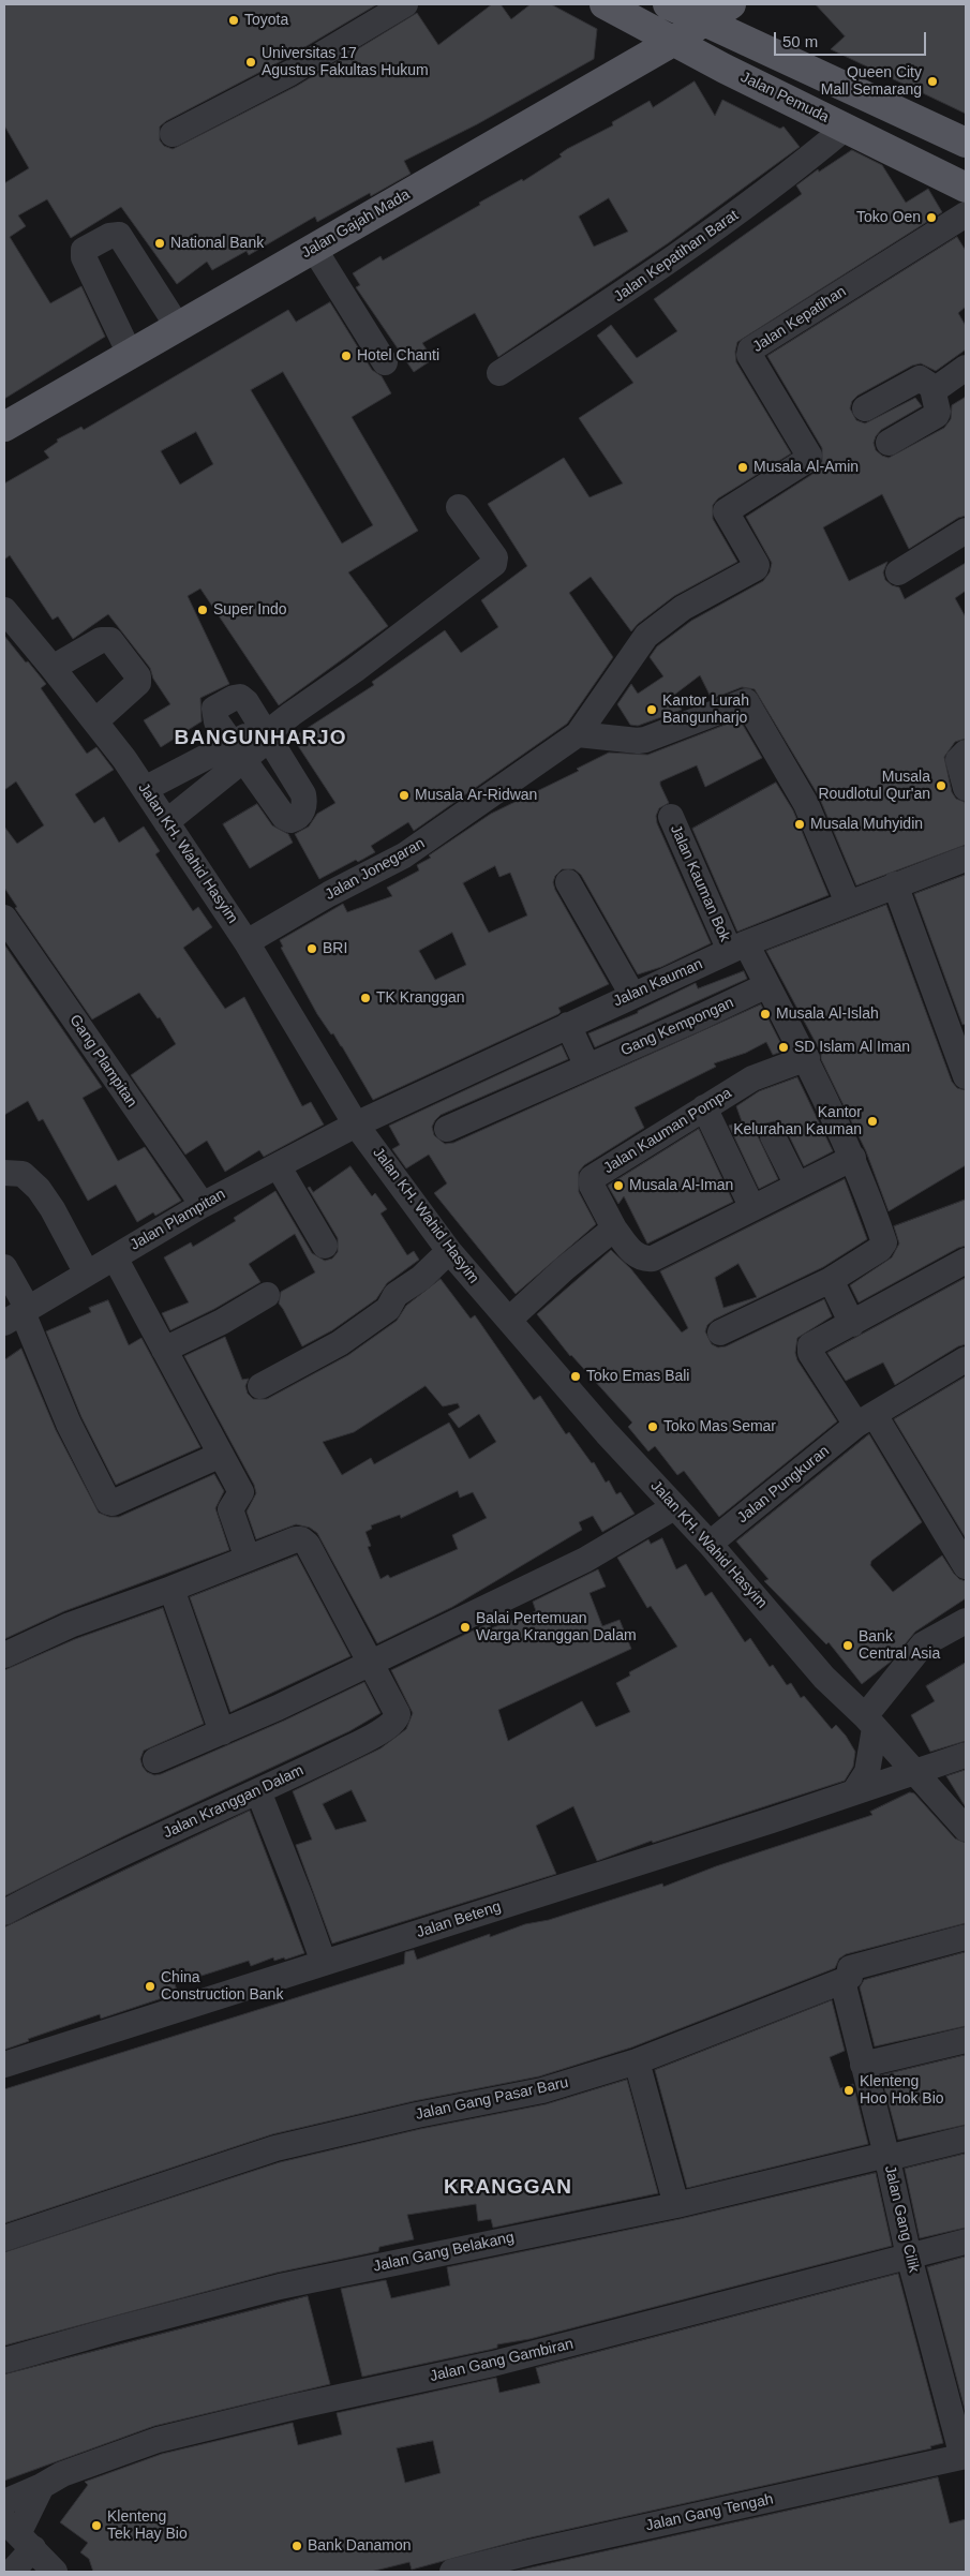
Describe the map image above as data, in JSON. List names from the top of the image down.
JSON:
{
  "streets": {
    "main road": ["Jalan Pemuda", "Jalan Gajah Mada"],
    "street": [
      "Jalan Kepatihan Barat",
      "Jalan Kepatihan",
      "Jalan KH. Wahid Hasyim",
      "Jalan Jonegaran",
      "Jalan Kauman Bok",
      "Jalan Kauman",
      "Gang Kempongan",
      "Gang Plampitan",
      "Jalan Kauman Pompa",
      "Jalan Plampitan",
      "Jalan Pungkuran",
      "Jalan Kranggan Dalam",
      "Jalan Beteng",
      "Jalan Gang Pasar Baru",
      "Jalan Gang Cilik",
      "Jalan Gang Belakang",
      "Jalan Gang Gambiran",
      "Jalan Gang Tengah"
    ]
  },
  "crossings": [
    ["Jalan Pemuda", "Jalan Gajah Mada"],
    ["Jalan Pemuda", "Jalan Kepatihan Barat"],
    ["Jalan Kepatihan", "Jalan Jonegaran"],
    ["Jalan KH. Wahid Hasyim", "Jalan Jonegaran"],
    ["Jalan KH. Wahid Hasyim", "Jalan Kauman"],
    ["Jalan KH. Wahid Hasyim", "Jalan Plampitan"],
    ["Jalan KH. Wahid Hasyim", "Jalan Pungkuran"],
    ["Jalan KH. Wahid Hasyim", "Jalan Beteng"],
    ["Jalan Kauman Bok", "Jalan Kauman"],
    ["Jalan Kauman", "Jalan Plampitan"],
    ["Gang Plampitan", "Jalan Plampitan"],
    ["Jalan Gang Pasar Baru", "Jalan Gang Cilik"],
    ["Jalan Gang Cilik", "Jalan Gang Belakang"],
    ["Jalan Gang Cilik", "Jalan Gang Gambiran"],
    ["Jalan Gang Cilik", "Jalan Gang Tengah"]
  ],
  "districts": ["BANGUNHARJO", "KRANGGAN"],
  "places": [
    "Toyota",
    "Universitas 17 Agustus Fakultas Hukum",
    "Queen City Mall Semarang",
    "Toko Oen",
    "National Bank",
    "Hotel Chanti",
    "Musala Al-Amin",
    "Super Indo",
    "Kantor Lurah Bangunharjo",
    "Musala Roudlotul Qur'an",
    "Musala Ar-Ridwan",
    "Musala Muhyidin",
    "BRI",
    "TK Kranggan",
    "Musala Al-Islah",
    "SD Islam Al Iman",
    "Kantor Kelurahan Kauman",
    "Musala Al-Iman",
    "Toko Emas Bali",
    "Toko Mas Semar",
    "Balai Pertemuan Warga Kranggan Dalam",
    "Bank Central Asia",
    "China Construction Bank",
    "Klenteng Hoo Hok Bio",
    "Klenteng Tek Hay Bio",
    "Bank Danamon"
  ],
  "scale_bar": "50 m"
}
